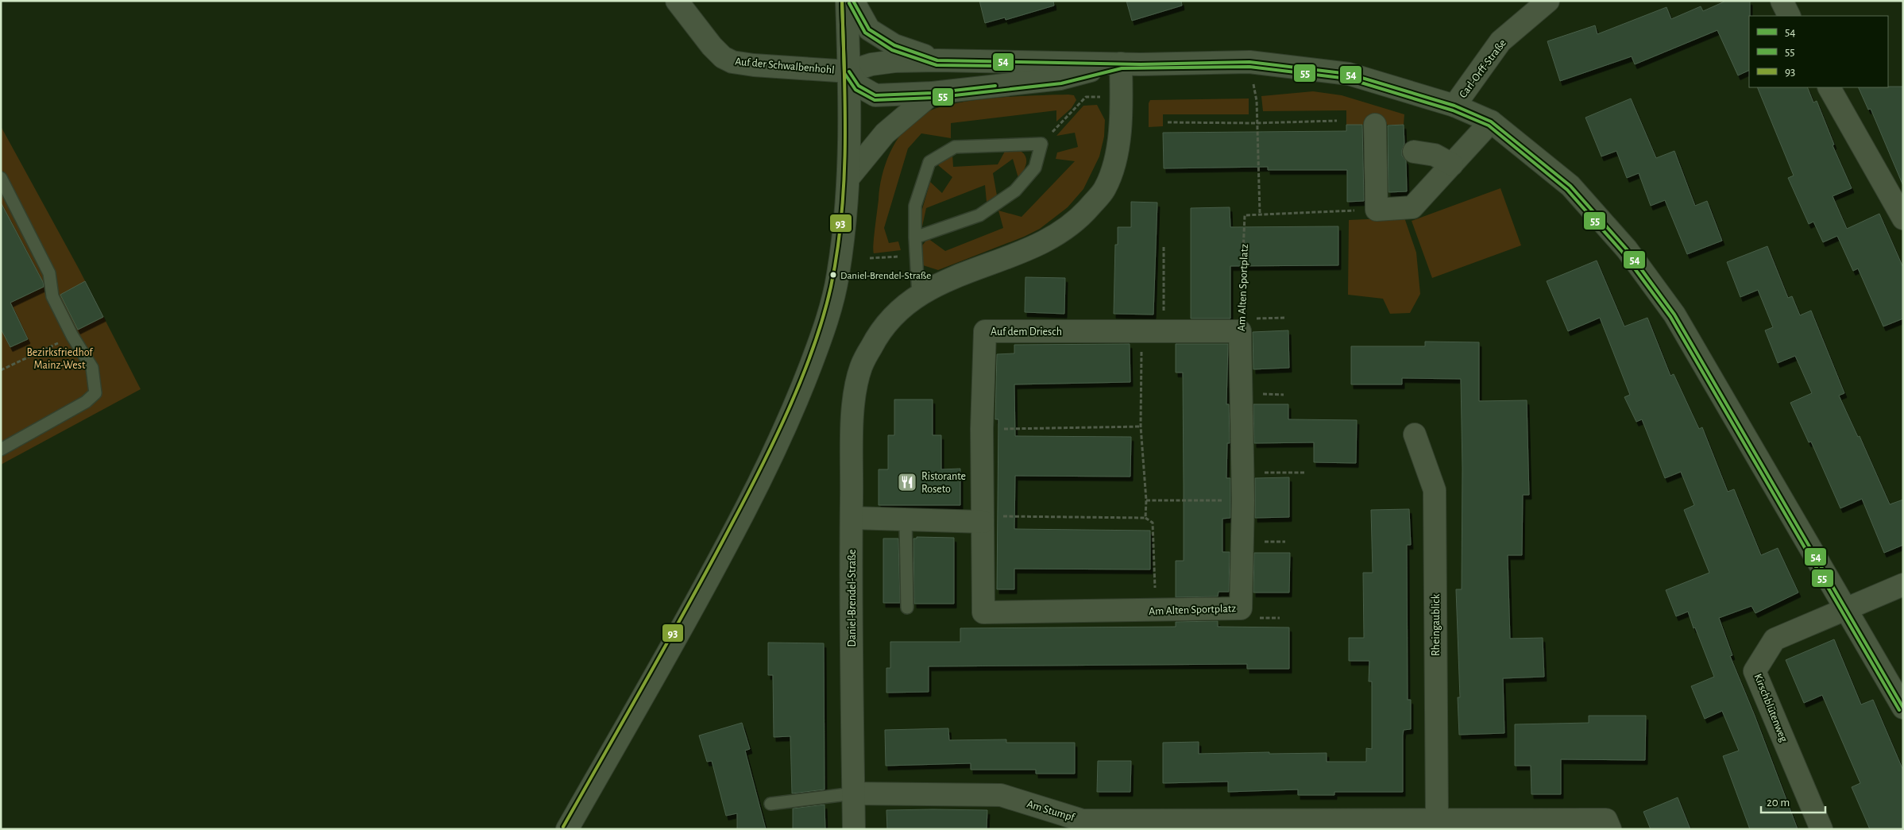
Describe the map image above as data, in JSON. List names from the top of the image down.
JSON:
{
  "streets": {
    "street": [
      "Auf der Schwalbenhohl",
      "Carl-Orff-Straße",
      "Am Alten Sportplatz",
      "Auf dem Driesch",
      "Daniel-Brendel-Straße",
      "Rheingaublick",
      "Kirschblütenweg",
      "Am Stumpf"
    ]
  },
  "crossings": [
    ["Am Alten Sportplatz", "Auf dem Driesch"],
    ["Daniel-Brendel-Straße", "Am Stumpf"],
    ["Rheingaublick", "Am Stumpf"]
  ],
  "parks": ["Bezirksfriedhof Mainz-West"],
  "places": {
    "other": ["Daniel-Brendel-Straße"],
    "restaurant": ["Ristorante Roseto"]
  },
  "lines": ["transit line 54", "transit line 55", "transit line 93"],
  "legend": ["54", "55", "93"],
  "scale_bar": "20 m"
}
